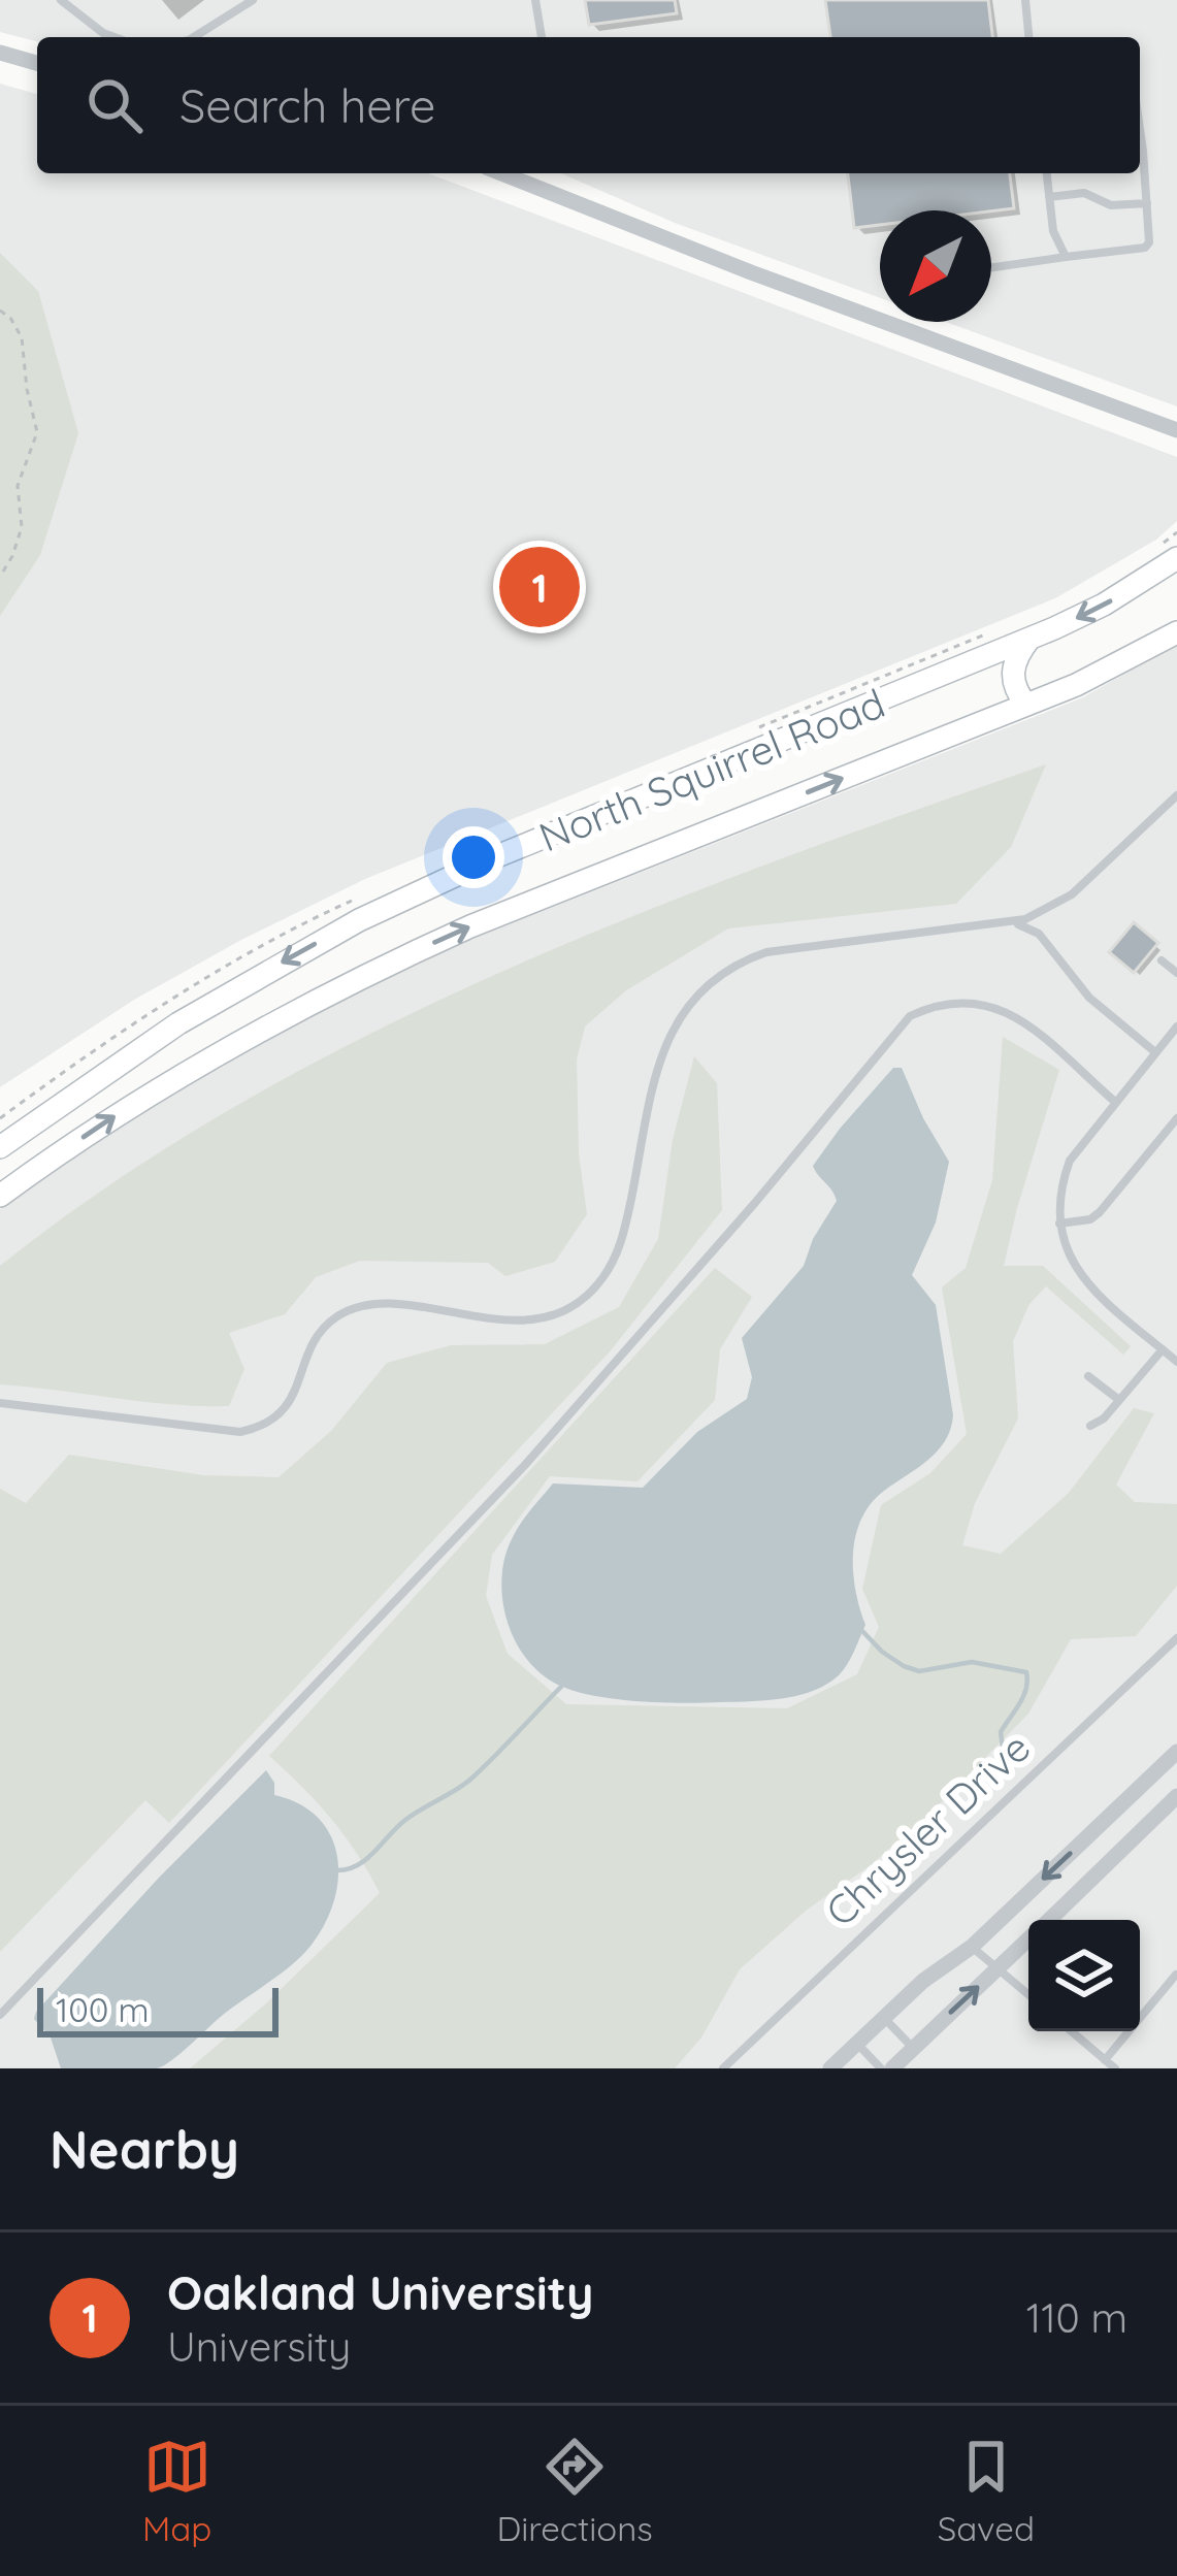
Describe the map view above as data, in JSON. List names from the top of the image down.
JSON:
{
  "streets": {
    "main road": ["North Squirrel Road"],
    "lane": ["Chrysler Drive"]
  },
  "scale_bar": "100 m",
  "north": "bottom left",
  "page": {
    "search": "Search here",
    "pins": "1",
    "scale": "100 m",
    "heading": "Nearby",
    "list": [
      {
        "mark": "1",
        "name": "Oakland University",
        "note": "University",
        "value": "110 m"
      }
    ],
    "nav": ["Map", "Directions", "Saved"]
  }
}
